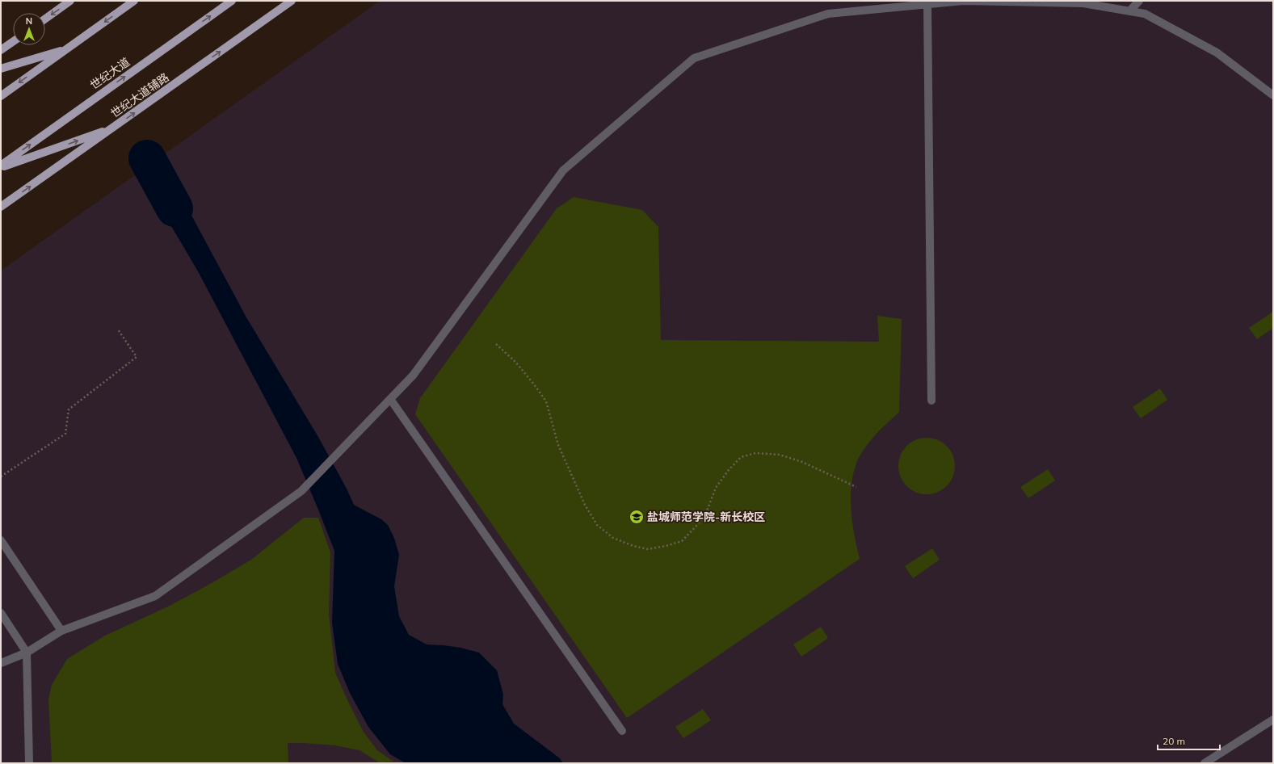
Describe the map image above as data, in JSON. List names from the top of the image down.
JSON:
{
  "streets": {
    "main road": ["世纪大道", "世纪大道辅路"]
  },
  "places": {
    "school or university": ["盐城师范学院-新长校区"]
  },
  "scale_bar": "20 m",
  "north": "top"
}
